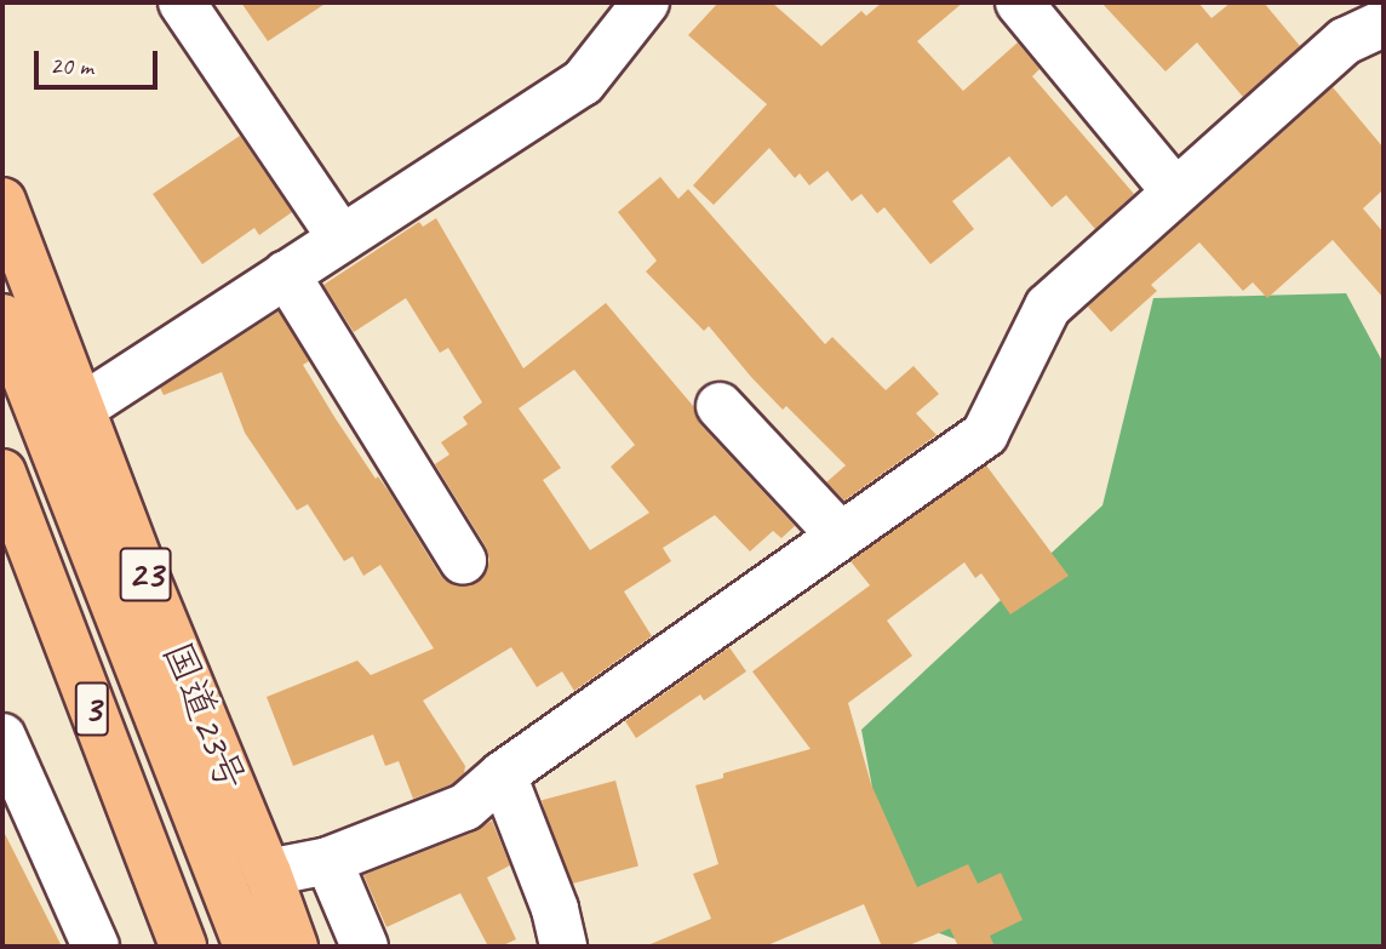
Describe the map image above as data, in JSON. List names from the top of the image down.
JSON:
{
  "streets": {
    "highway": ["23", "3", "国道23号"]
  },
  "scale_bar": "20 m"
}
